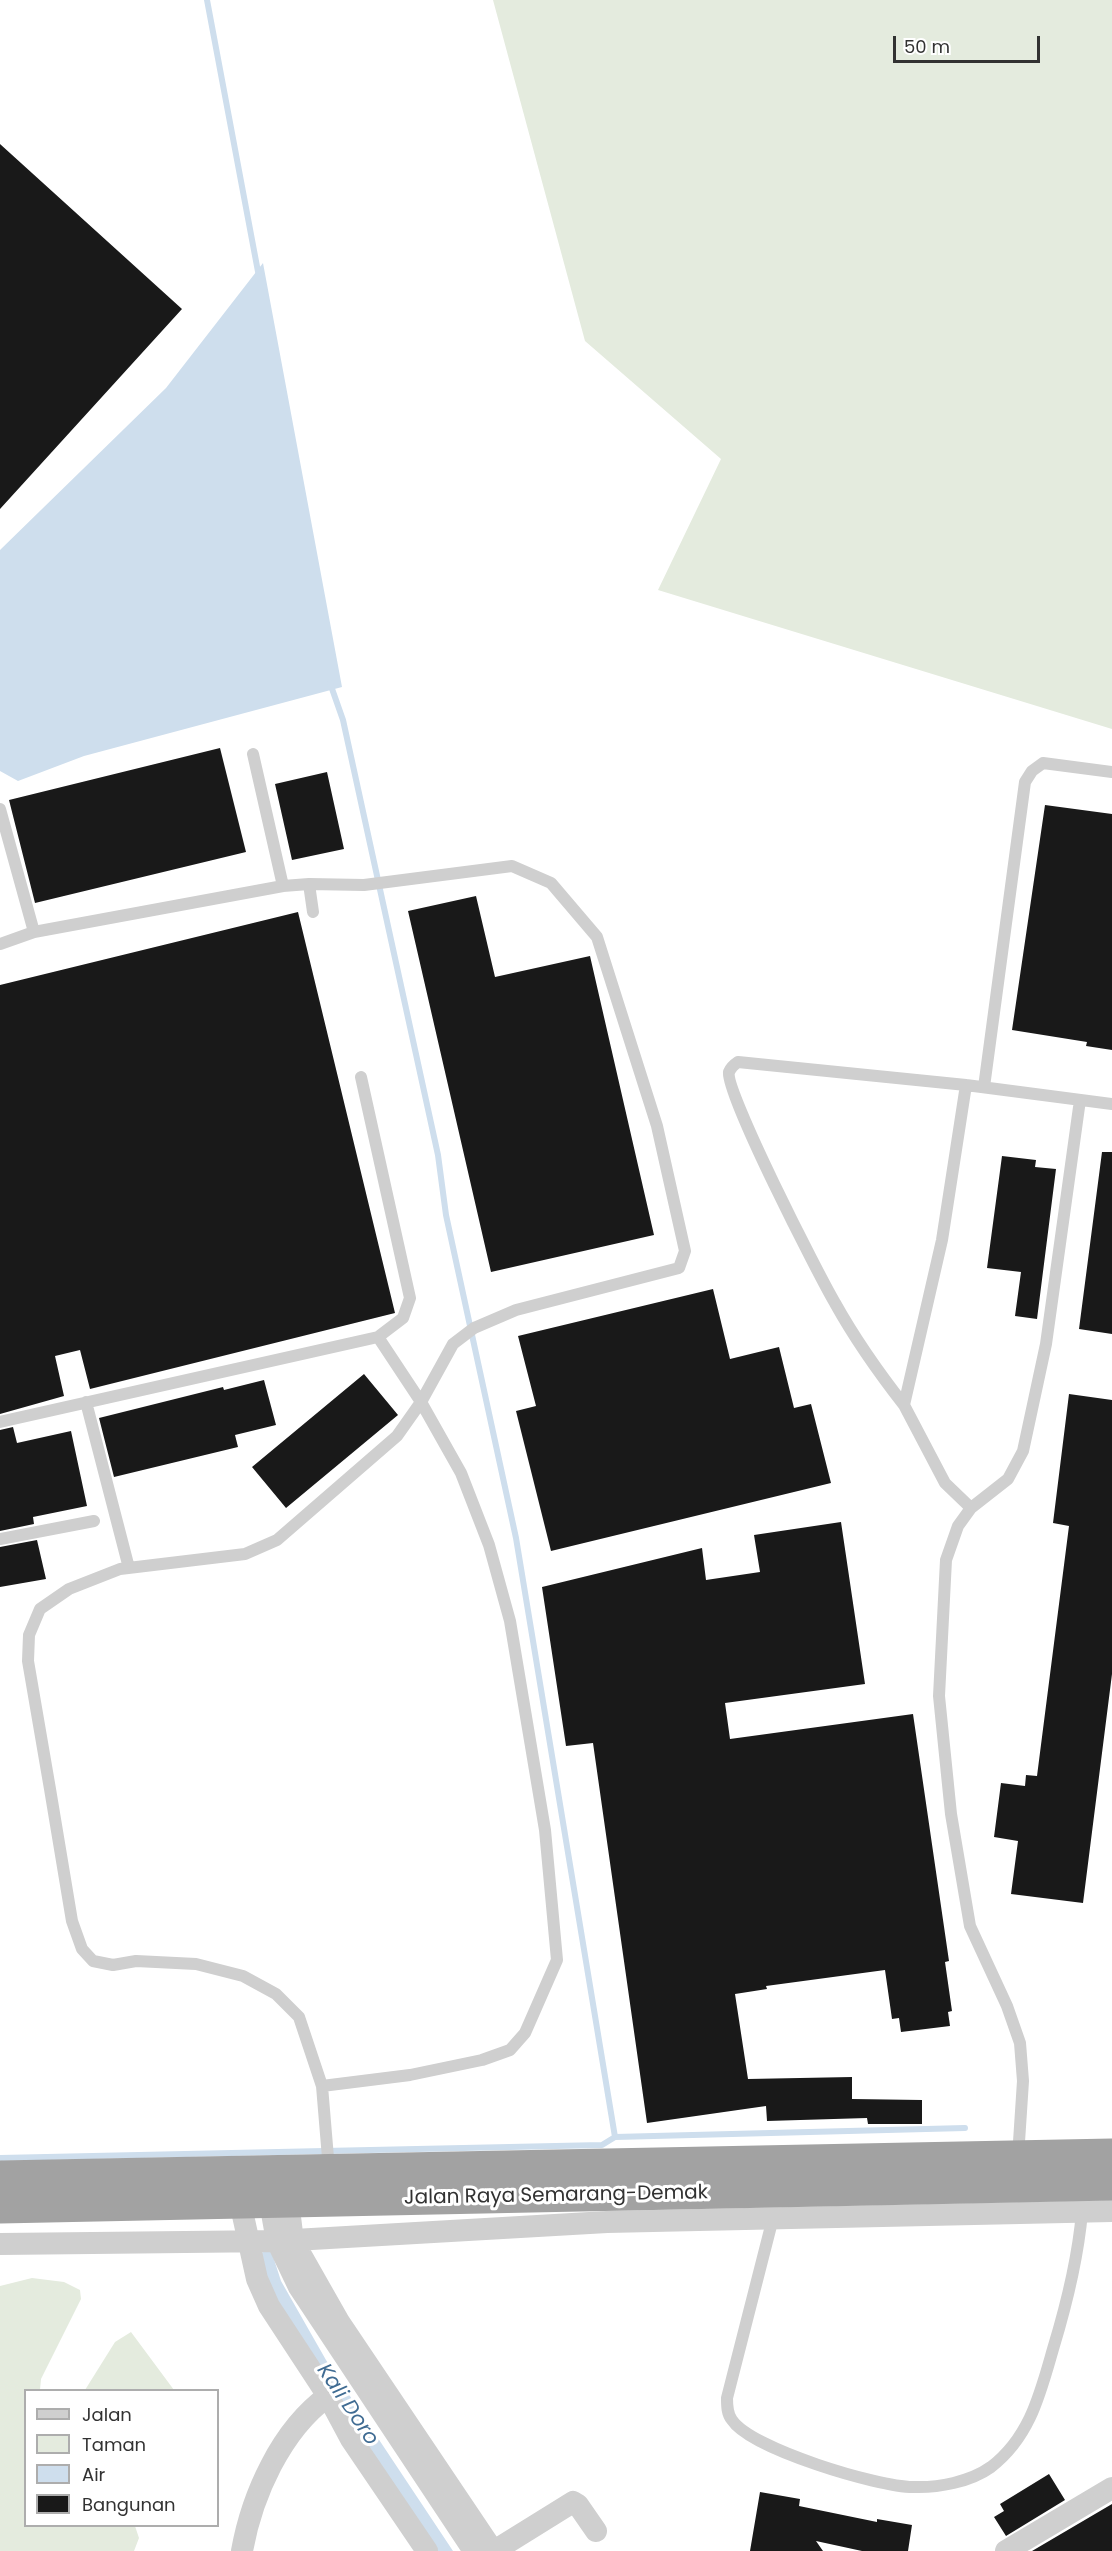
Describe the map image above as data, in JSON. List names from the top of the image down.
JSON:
{
  "streets": {
    "highway": ["Jalan Raya Semarang-Demak"]
  },
  "water": ["Kali Doro"],
  "legend": [
    "Jalan",
    "Taman",
    "Air",
    "Bangunan"
  ],
  "scale_bar": "50 m"
}
